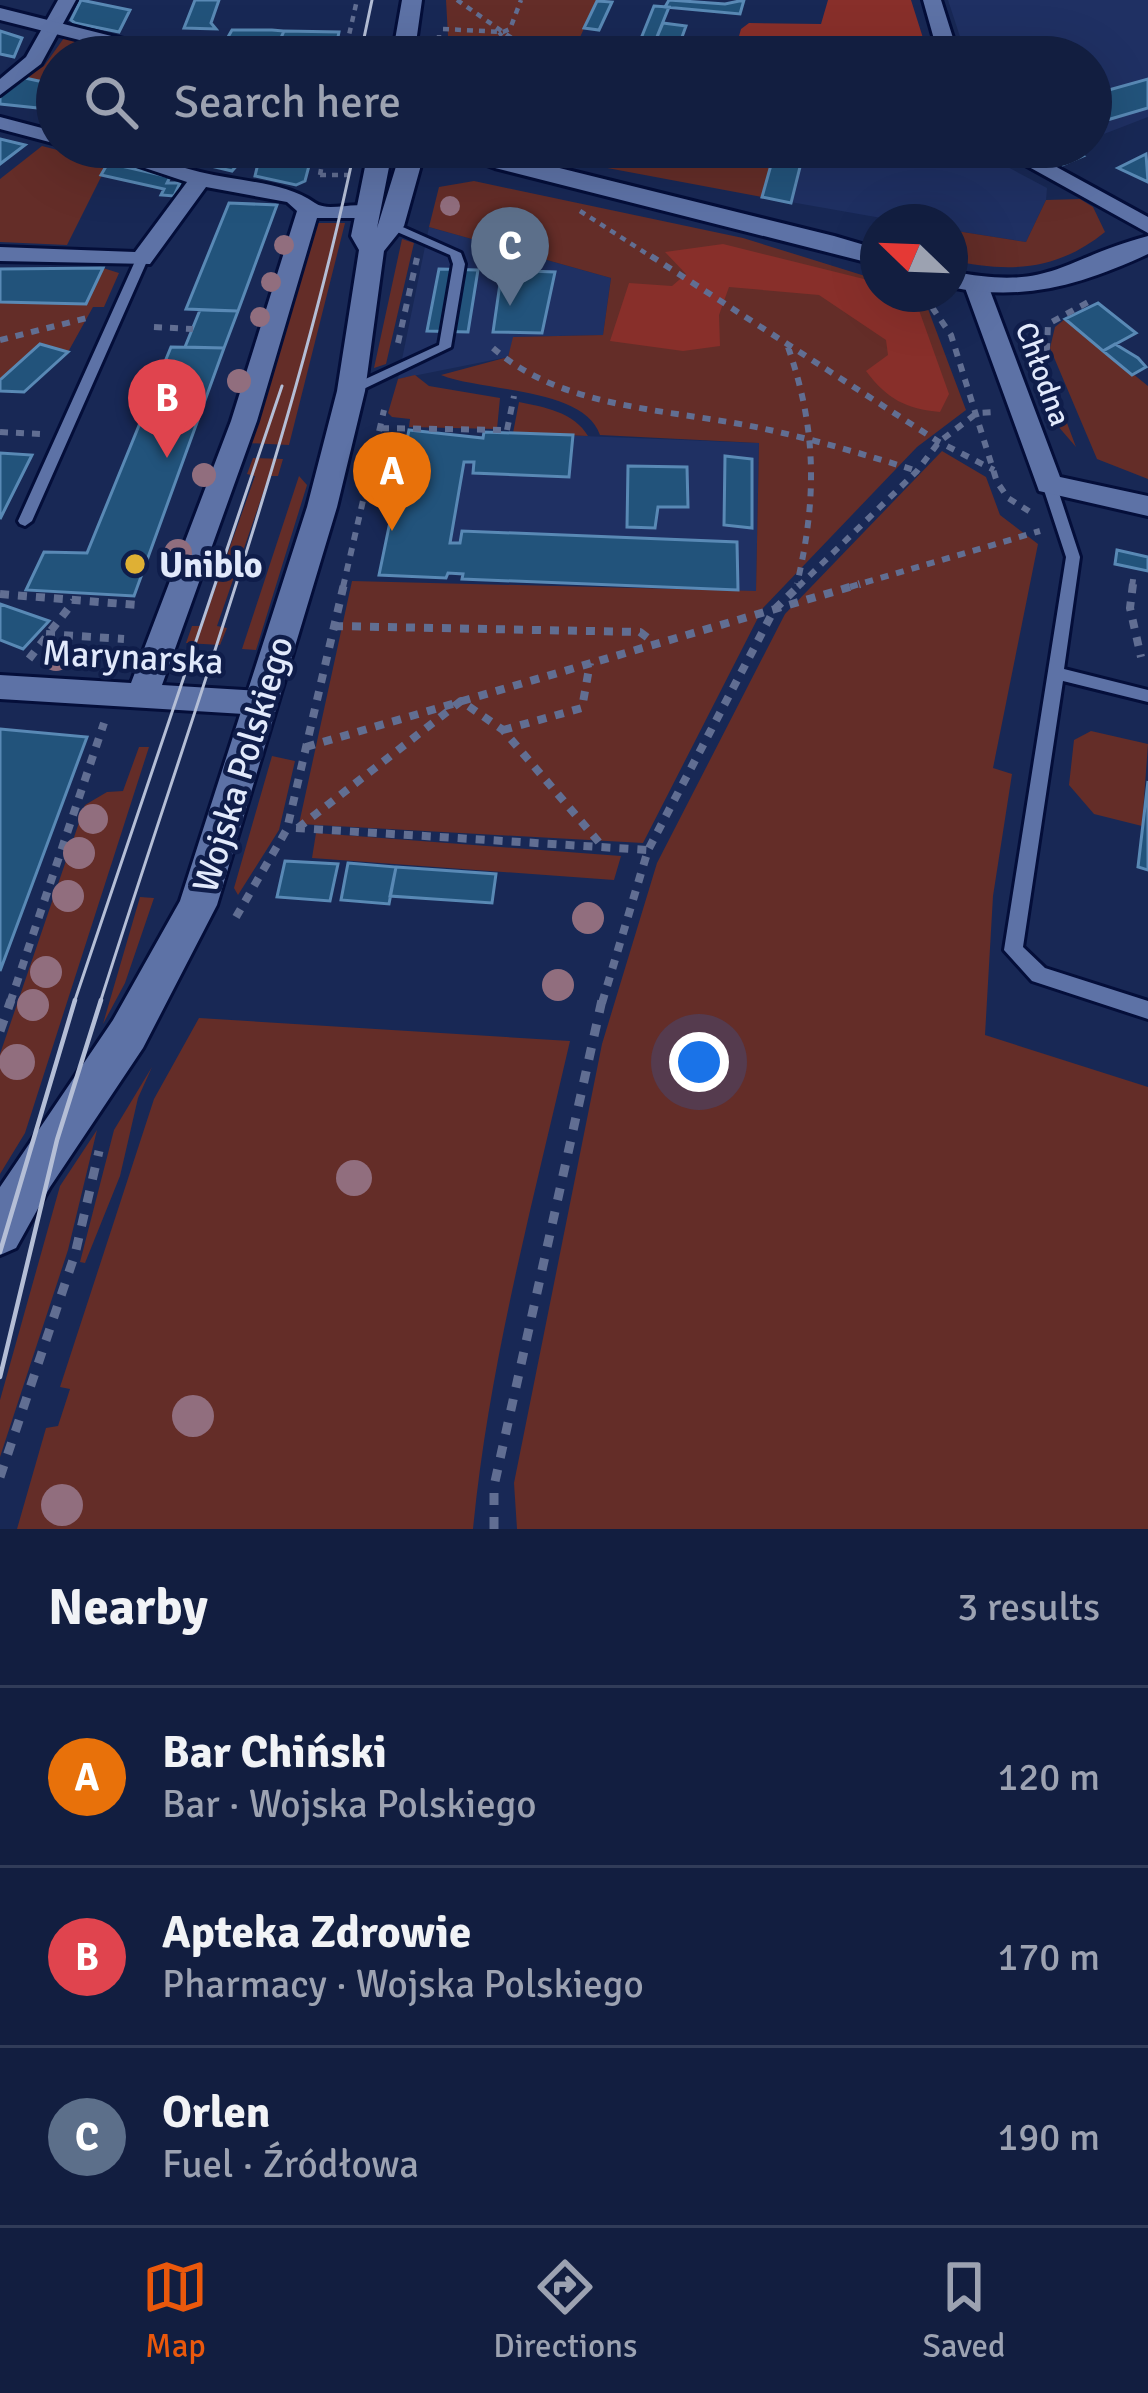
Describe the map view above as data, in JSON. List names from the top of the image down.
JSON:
{
  "streets": {
    "main road": ["Wojska Polskiego"],
    "street": ["Chłodna", "Marynarska"]
  },
  "crossings": [
    ["Marynarska", "Wojska Polskiego"]
  ],
  "places": ["Uniblo"],
  "north": "top left",
  "page": {
    "search": "Search here",
    "pins": ["C", "B", "A"],
    "heading": ["Nearby", "3 results"],
    "list": [
      {
        "mark": "A",
        "name": "Bar Chiński",
        "note": "Bar · Wojska Polskiego",
        "value": "120 m"
      },
      {
        "mark": "B",
        "name": "Apteka Zdrowie",
        "note": "Pharmacy · Wojska Polskiego",
        "value": "170 m"
      },
      {
        "mark": "C",
        "name": "Orlen",
        "note": "Fuel · Źródłowa",
        "value": "190 m"
      }
    ],
    "nav": ["Map", "Directions", "Saved"]
  }
}
